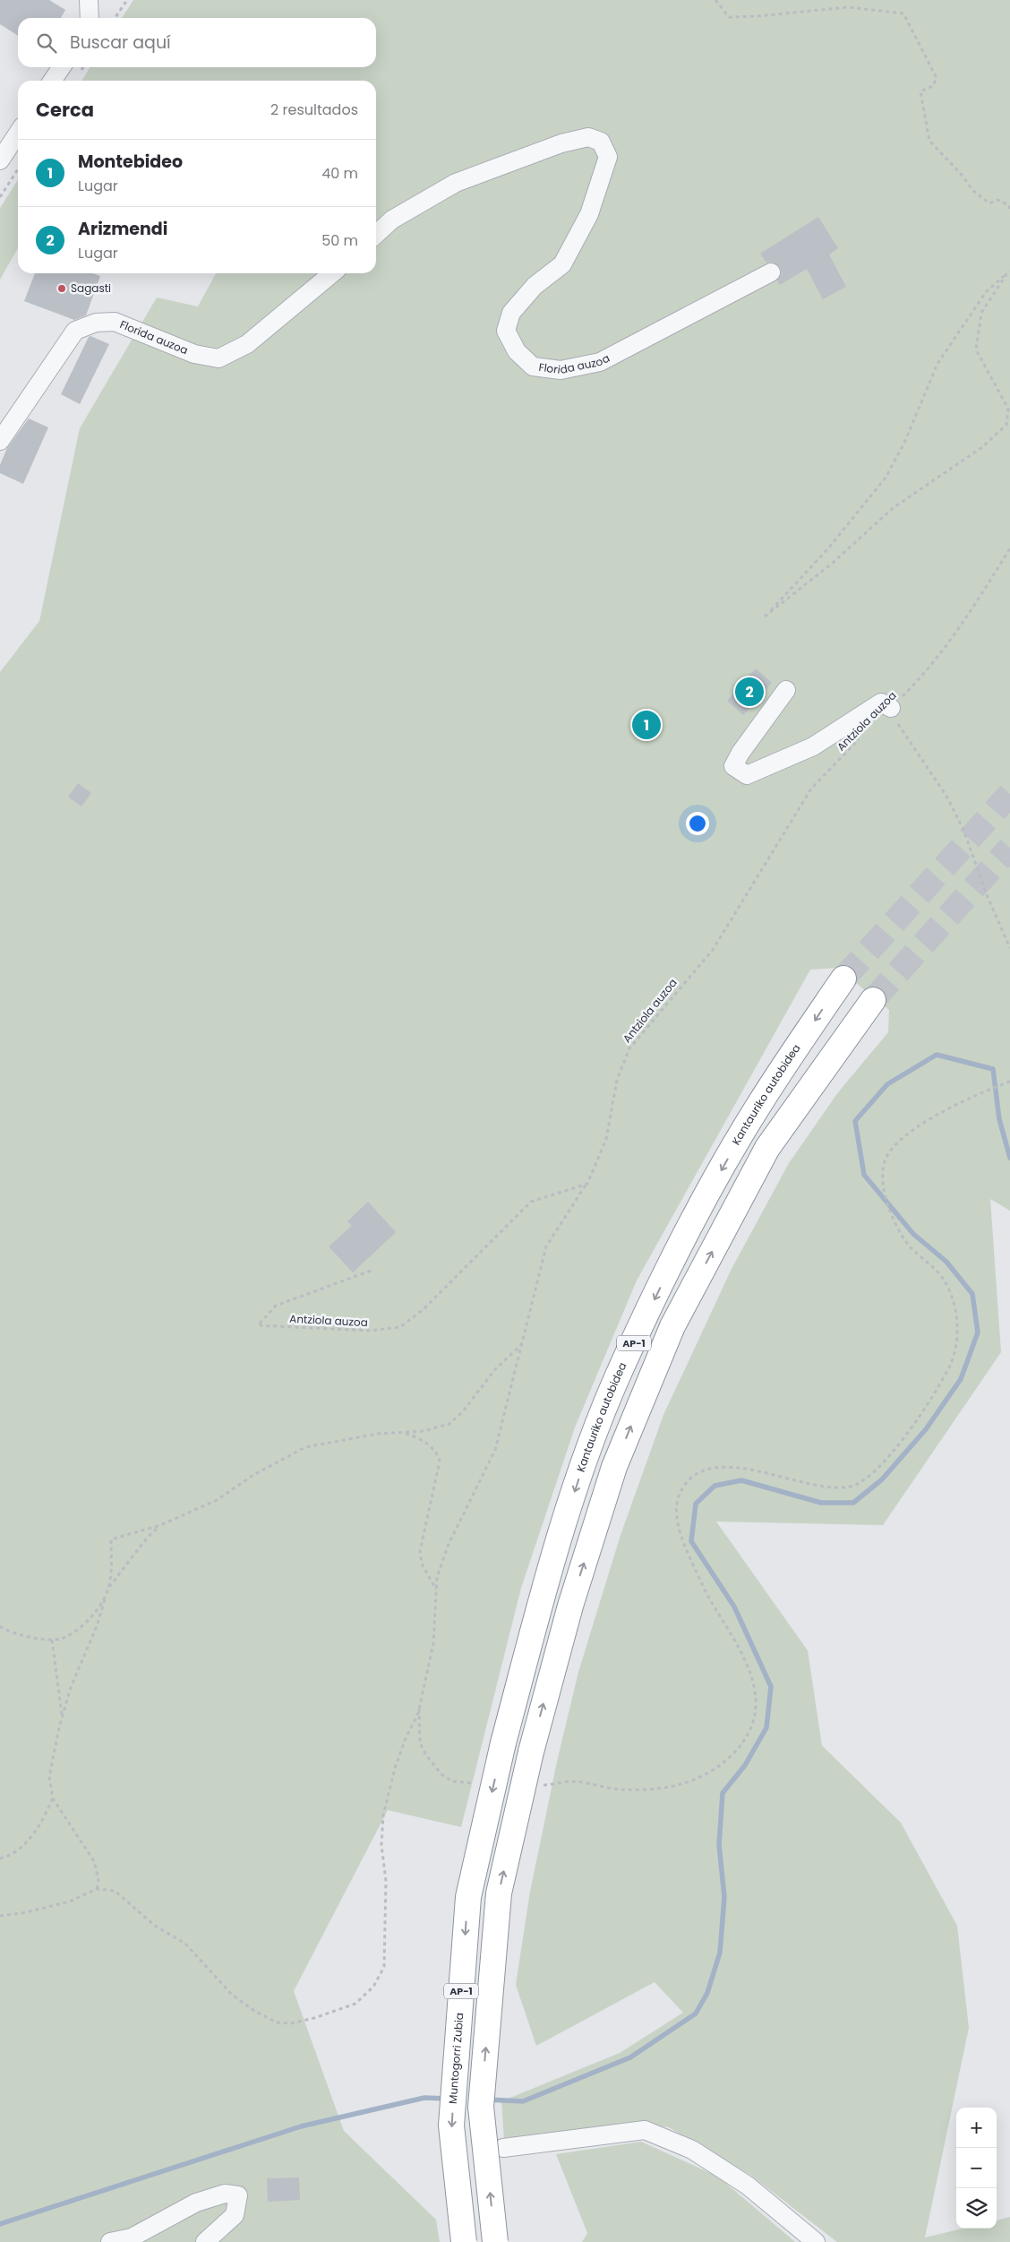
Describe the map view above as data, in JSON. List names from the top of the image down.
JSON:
{
  "streets": {
    "highway": ["Kantauriko autobidea", "AP-1", "Muntogorri Zubia"],
    "street": ["Florida auzoa"],
    "path": ["Antziola auzoa"]
  },
  "crossings": [
    ["Kantauriko autobidea", "Muntogorri Zubia"]
  ],
  "places": ["Sagasti"],
  "page": {
    "search": "Buscar aquí",
    "heading": ["Cerca", "2 resultados"],
    "list": [
      {
        "mark": "1",
        "name": "Montebideo",
        "note": "Lugar",
        "value": "40 m"
      },
      {
        "mark": "2",
        "name": "Arizmendi",
        "note": "Lugar",
        "value": "50 m"
      }
    ],
    "pins": ["2", "1"],
    "map_buttons": ["+", "−"]
  }
}
